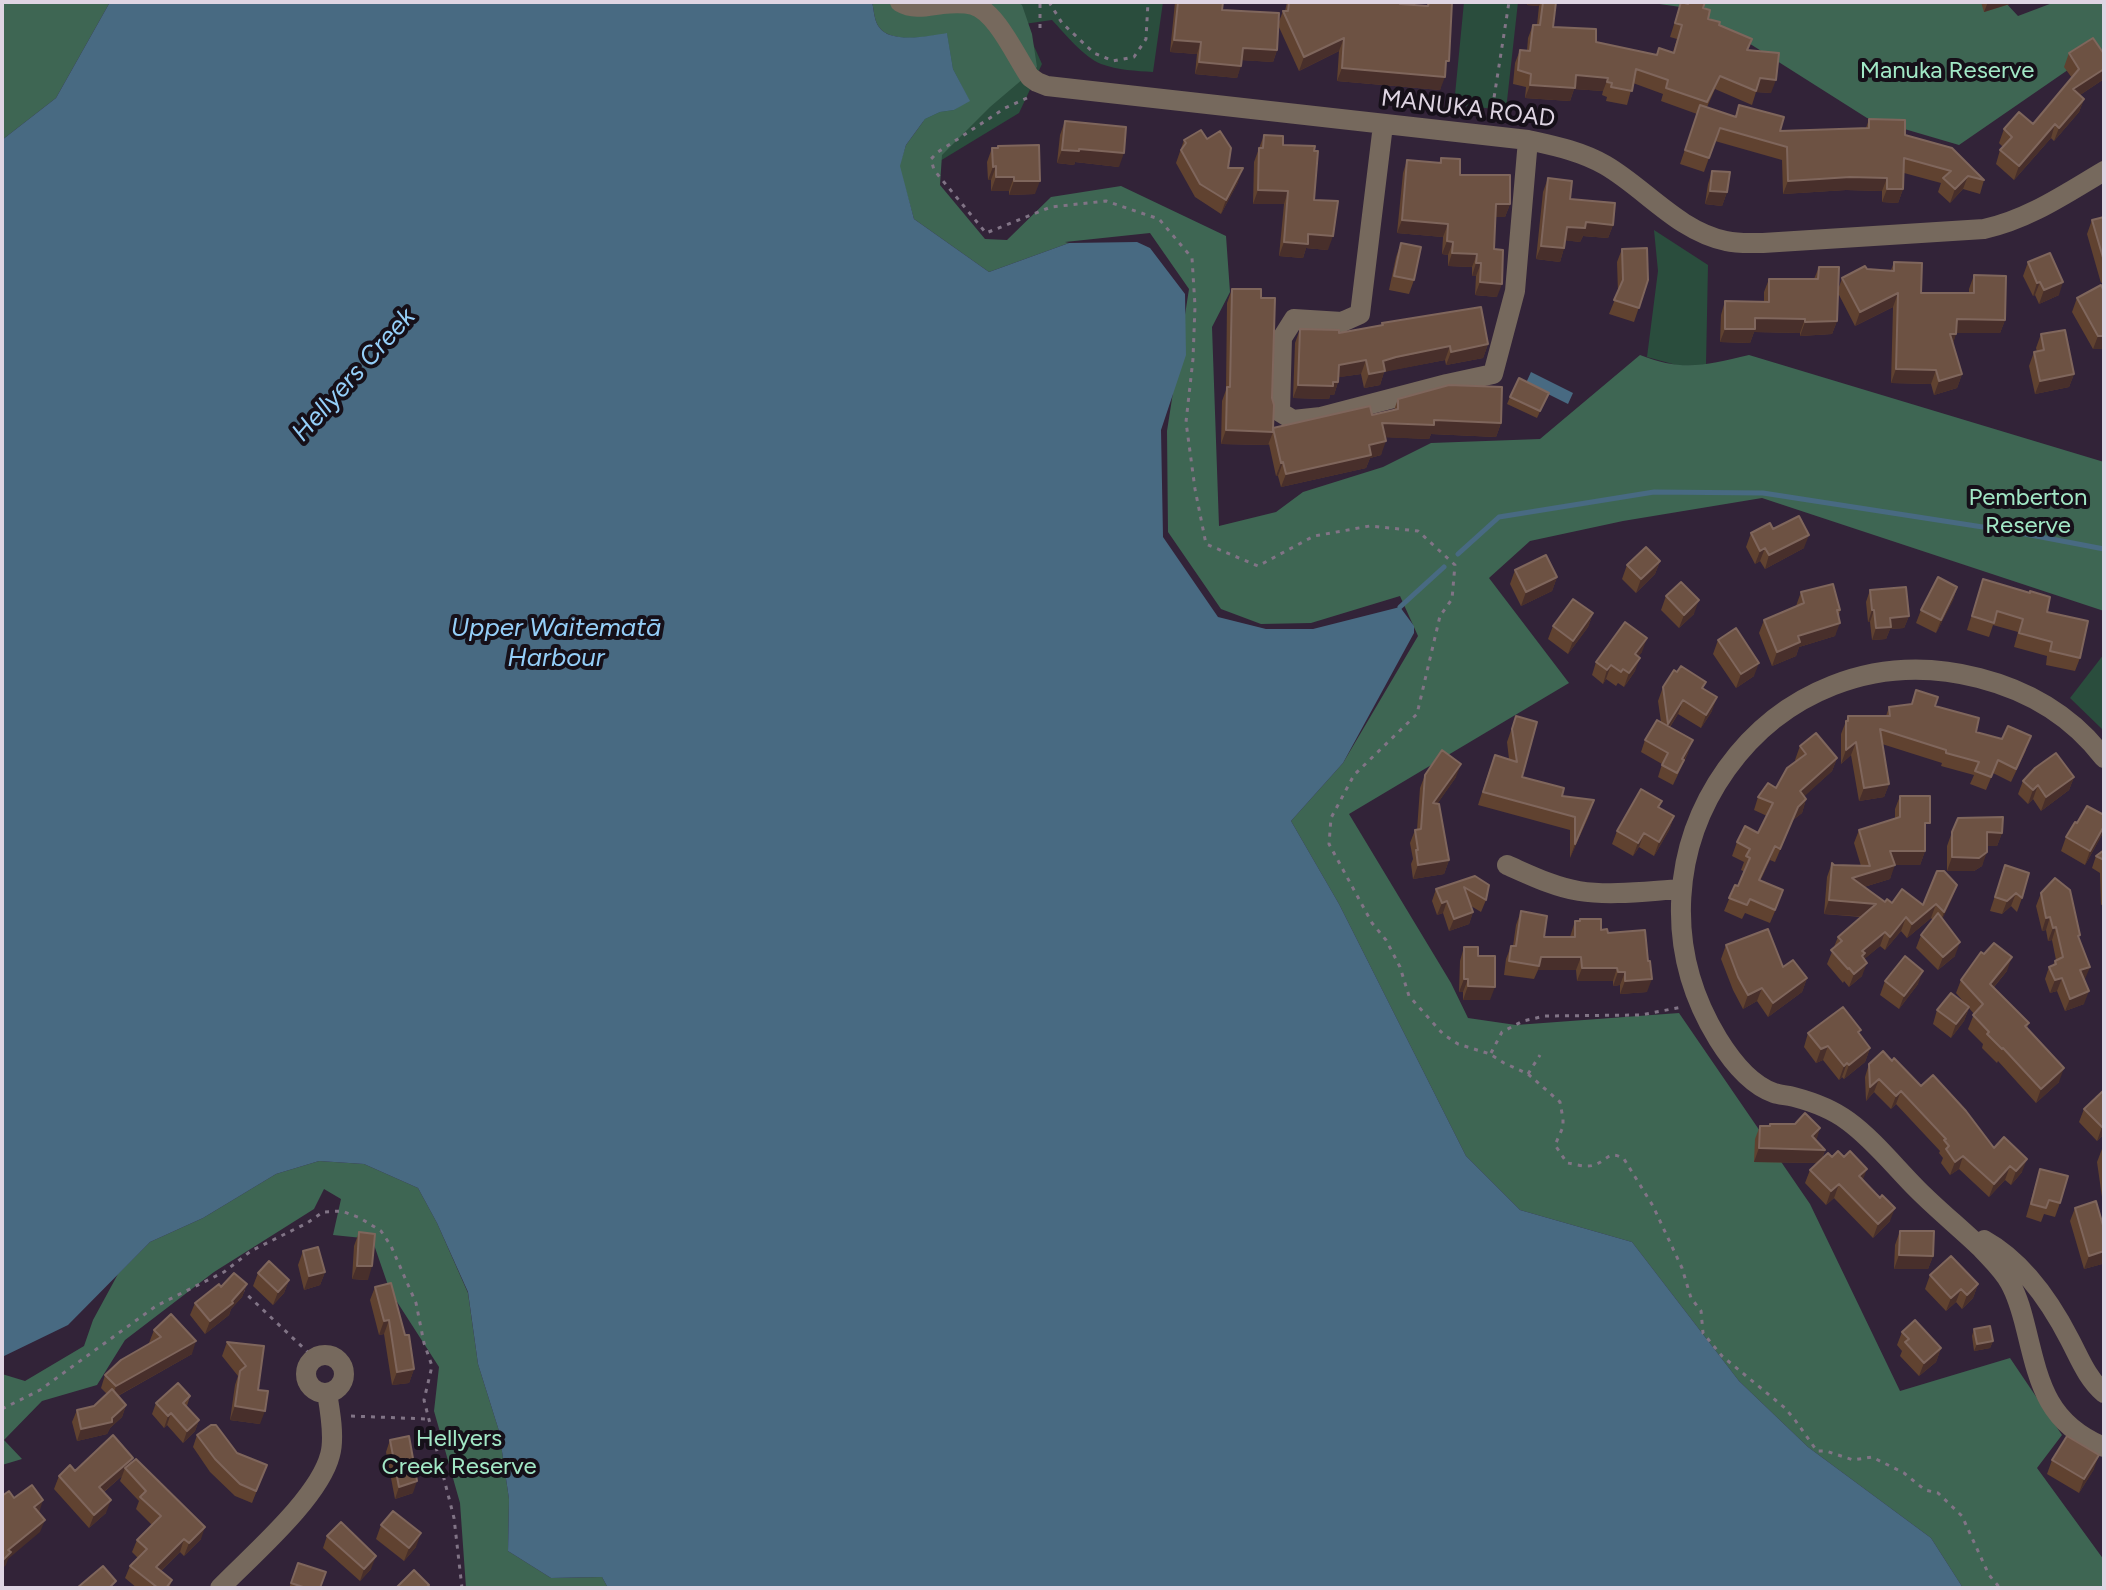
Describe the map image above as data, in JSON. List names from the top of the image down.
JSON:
{
  "streets": {
    "street": ["MANUKA ROAD"]
  },
  "water": ["Hellyers Creek", "Upper Waitematā Harbour"],
  "parks": ["Manuka Reserve", "Pemberton Reserve", "Hellyers Creek Reserve"]
}
